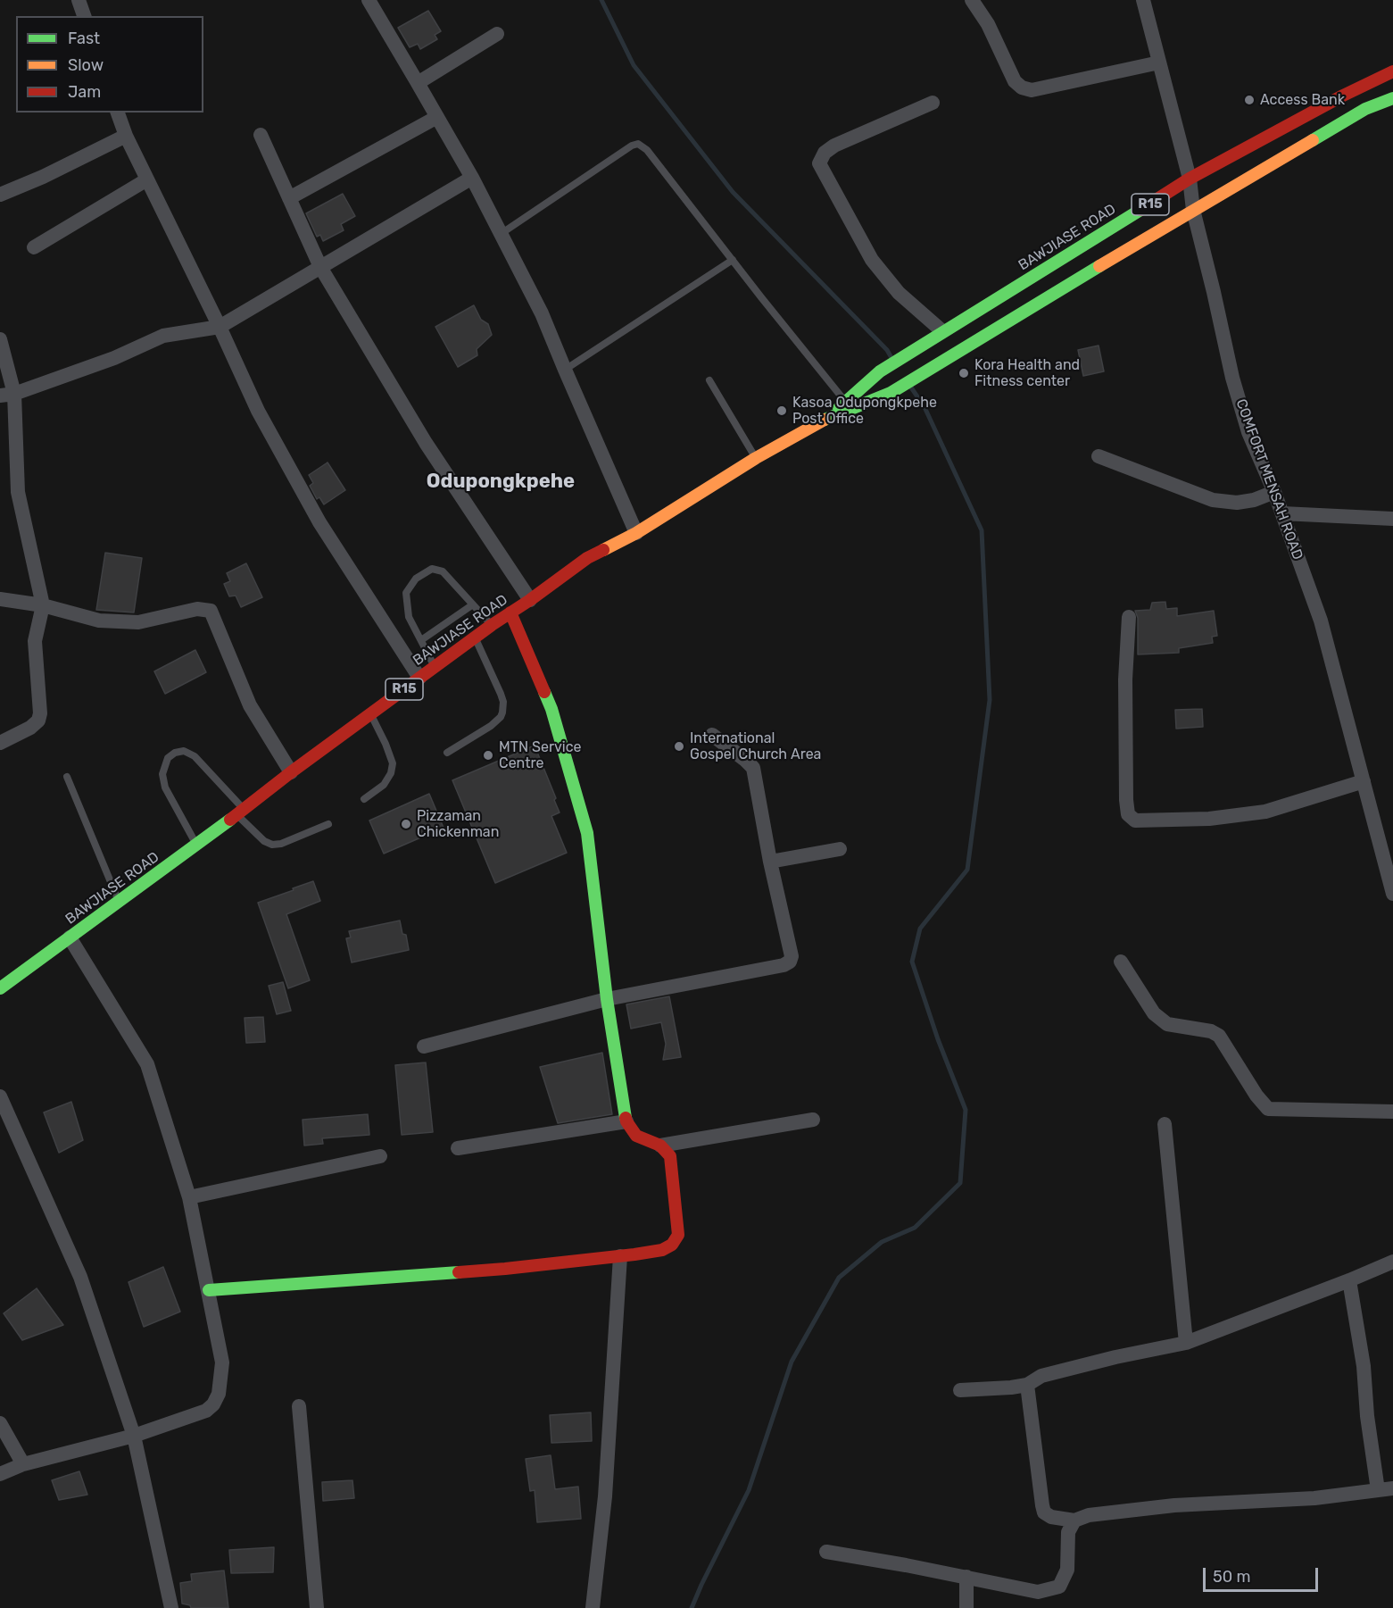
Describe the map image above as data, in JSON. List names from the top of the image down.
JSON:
{
  "streets": {
    "main road": ["R15", "BAWJIASE ROAD"],
    "street": ["COMFORT MENSAH ROAD"]
  },
  "crossings": [
    ["BAWJIASE ROAD", "COMFORT MENSAH ROAD"]
  ],
  "districts": ["Odupongkpehe"],
  "places": [
    "Access Bank",
    "Kora Health and Fitness center",
    "Kasoa Odupongkpehe Post Office",
    "International Gospel Church Area",
    "MTN Service Centre",
    "Pizzaman Chickenman"
  ],
  "legend": ["Fast", "Slow", "Jam"],
  "scale_bar": "50 m"
}
